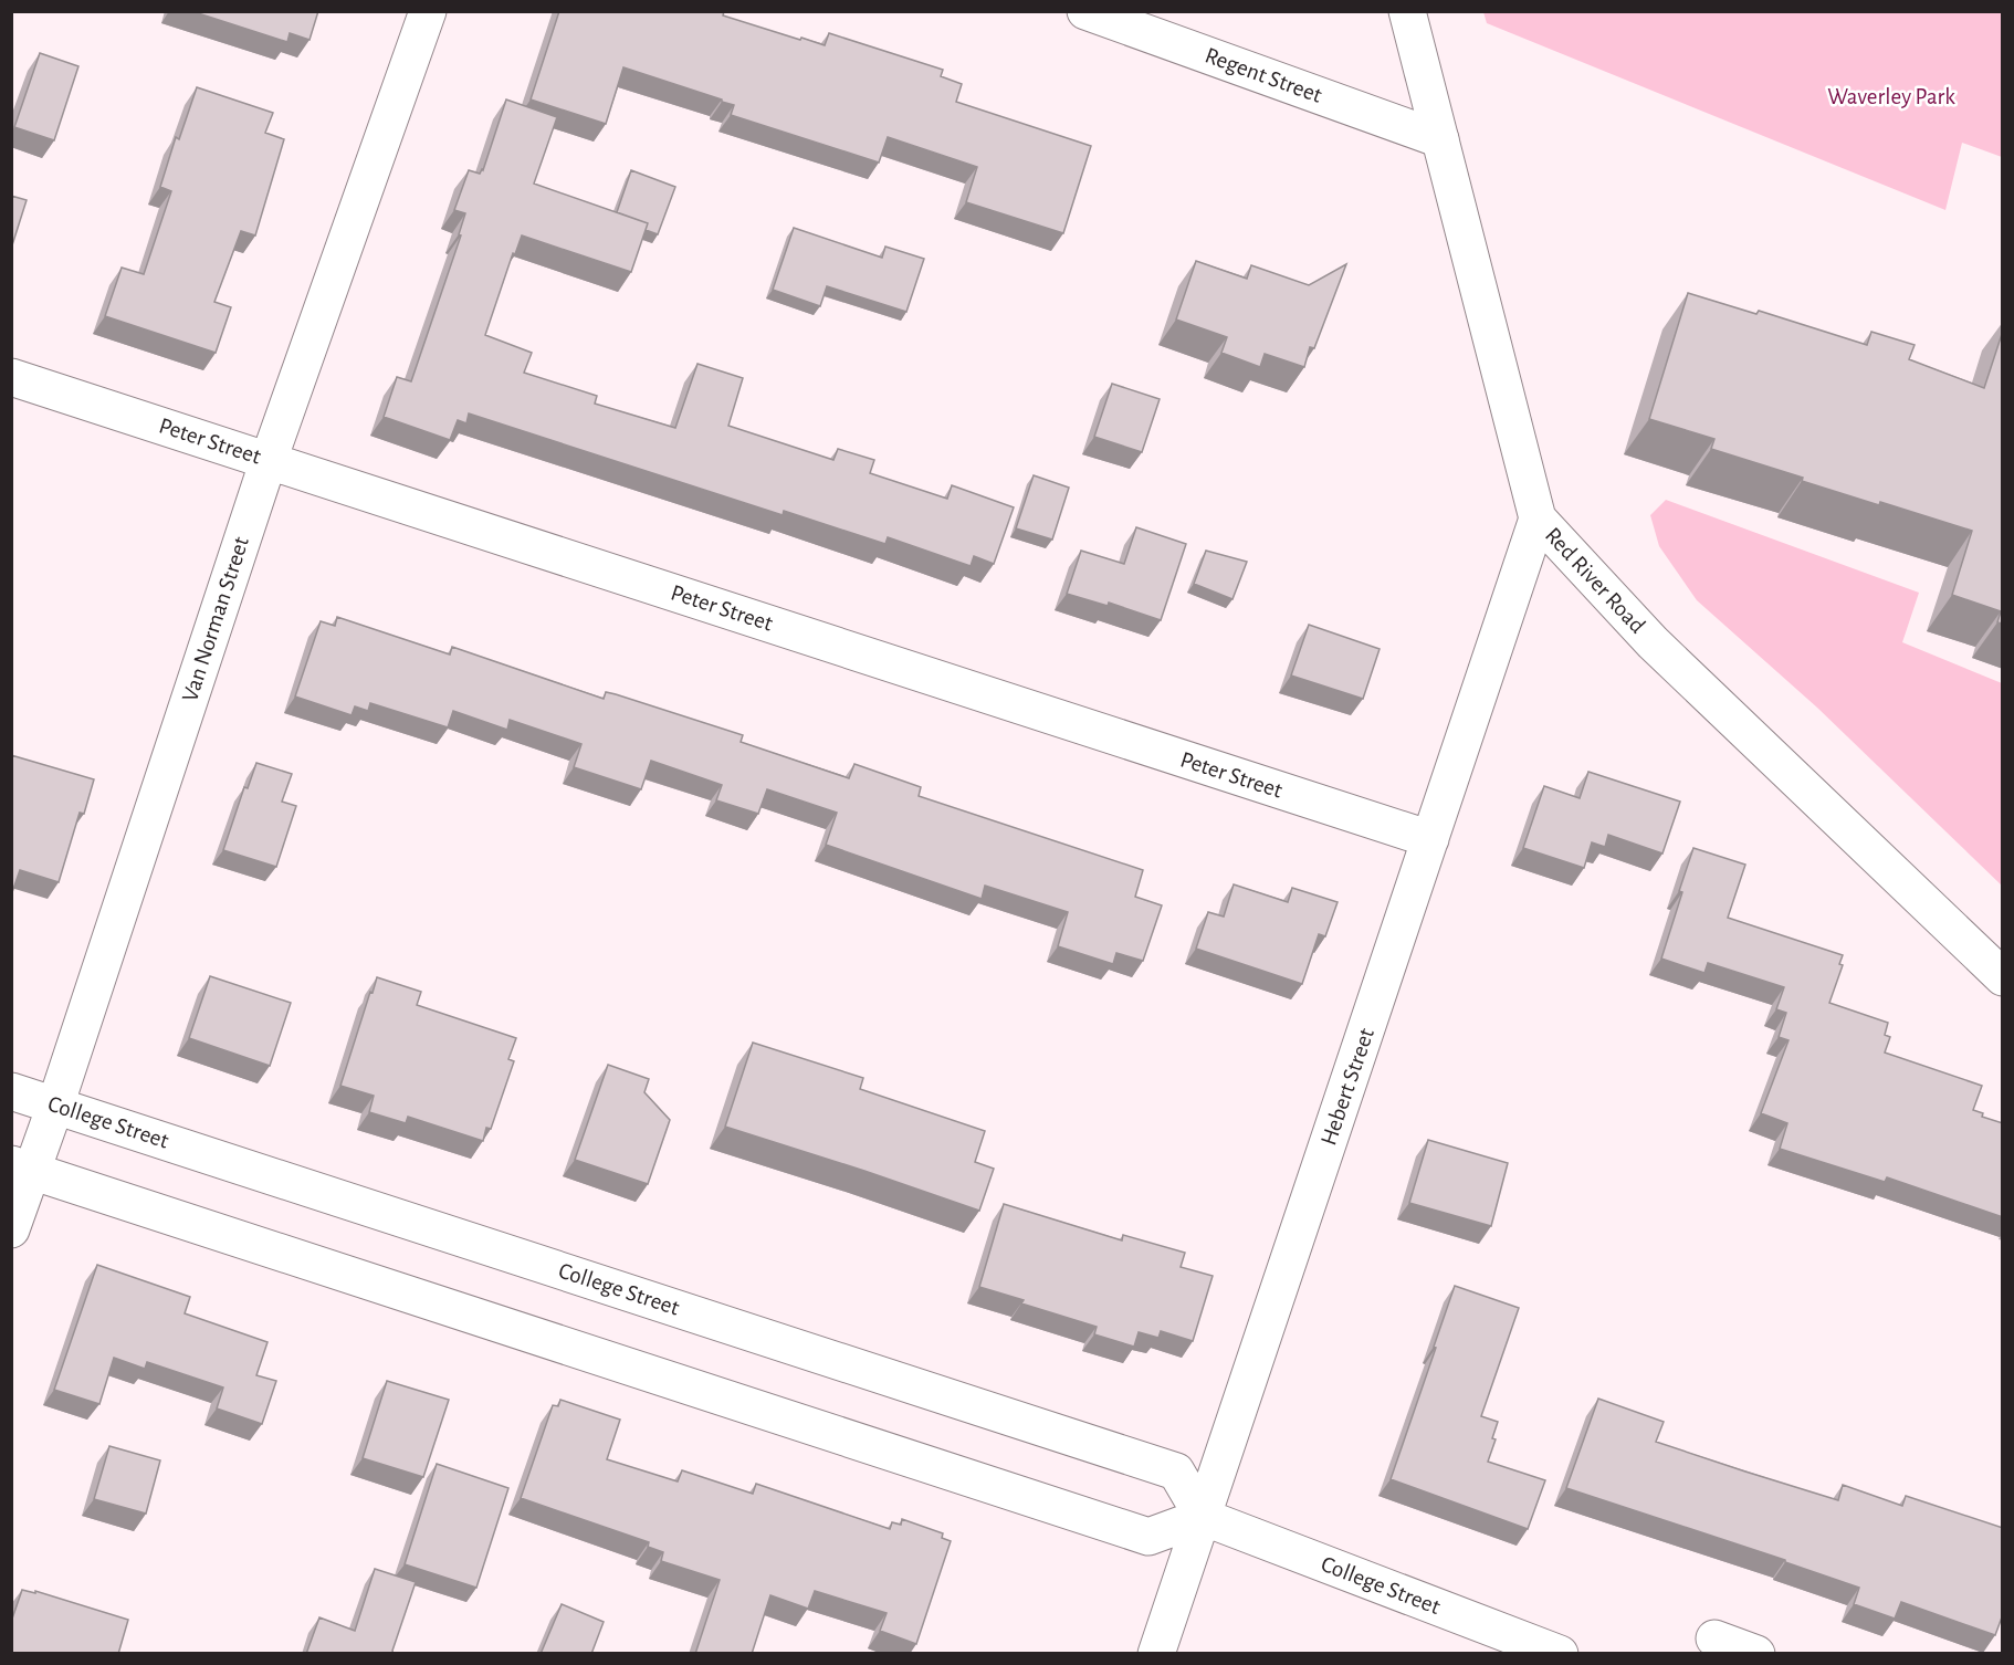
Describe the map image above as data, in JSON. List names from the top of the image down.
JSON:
{
  "streets": {
    "street": [
      "Regent Street",
      "Peter Street",
      "Red River Road",
      "Van Norman Street",
      "Hebert Street",
      "College Street"
    ]
  },
  "crossings": [
    ["Regent Street", "Red River Road"],
    ["Peter Street", "Van Norman Street"],
    ["Peter Street", "Hebert Street"],
    ["Red River Road", "Hebert Street"],
    ["Van Norman Street", "College Street"],
    ["Hebert Street", "College Street"]
  ],
  "parks": ["Waverley Park"]
}
